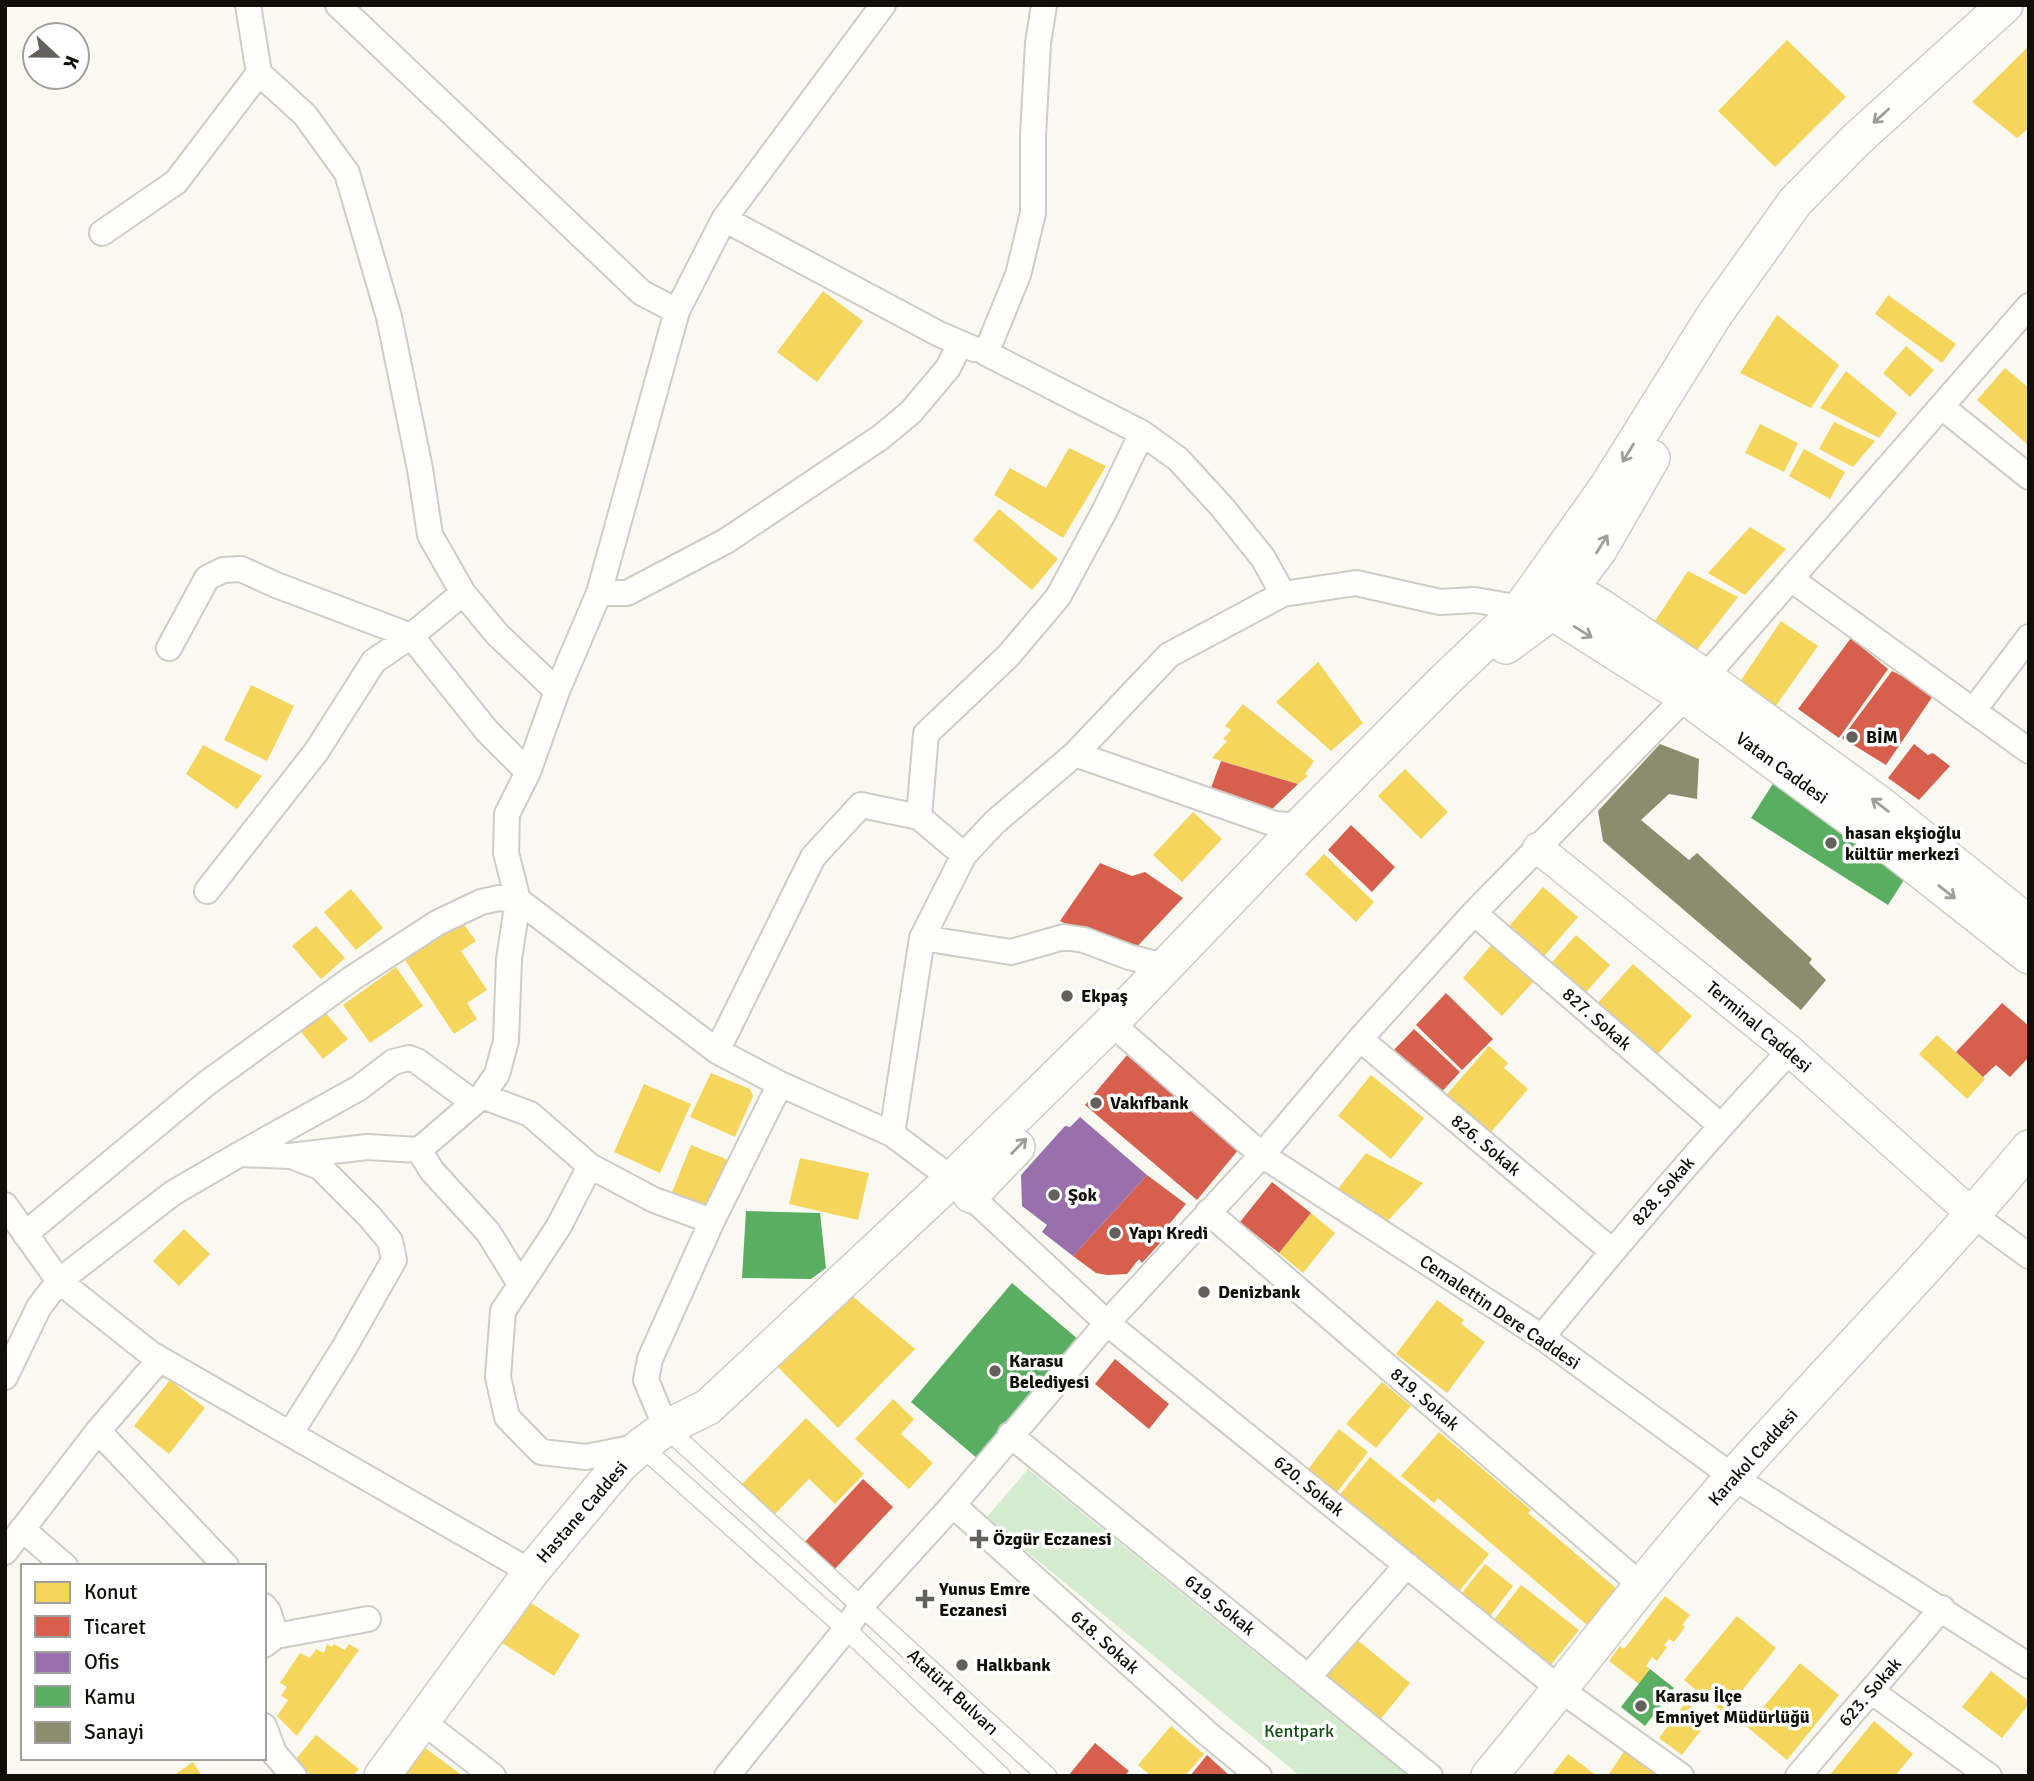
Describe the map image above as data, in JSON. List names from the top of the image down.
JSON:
{
  "streets": {
    "main road": ["Vatan Caddesi", "Karakol Caddesi", "Hastane Caddesi"],
    "street": [
      "827. Sokak",
      "Terminal Caddesi",
      "826. Sokak",
      "828. Sokak",
      "Cemalettin Dere Caddesi",
      "819. Sokak",
      "620. Sokak",
      "619. Sokak",
      "618. Sokak",
      "Atatürk Bulvarı",
      "623. Sokak"
    ]
  },
  "crossings": [
    ["827. Sokak", "828. Sokak"],
    ["Terminal Caddesi", "828. Sokak"],
    ["Terminal Caddesi", "Karakol Caddesi"],
    ["826. Sokak", "828. Sokak"],
    ["828. Sokak", "Cemalettin Dere Caddesi"],
    ["Cemalettin Dere Caddesi", "Karakol Caddesi"],
    ["Cemalettin Dere Caddesi", "Hastane Caddesi"],
    ["Cemalettin Dere Caddesi", "623. Sokak"],
    ["819. Sokak", "Karakol Caddesi"],
    ["Karakol Caddesi", "620. Sokak"],
    ["620. Sokak", "Hastane Caddesi"],
    ["Hastane Caddesi", "Atatürk Bulvarı"]
  ],
  "parks": ["Kentpark"],
  "places": {
    "other": [
      "BİM",
      "hasan ekşioğlu kültür merkezi",
      "Ekpaş",
      "Vakıfbank",
      "Şok",
      "Yapı Kredi",
      "Denizbank",
      "Karasu Belediyesi",
      "Halkbank",
      "Karasu İlçe Emniyet Müdürlüğü"
    ],
    "health": ["Özgür Eczanesi", "Yunus Emre Eczanesi"]
  },
  "legend": [
    "Konut",
    "Ticaret",
    "Ofis",
    "Kamu",
    "Sanayi"
  ],
  "north": "right"
}
